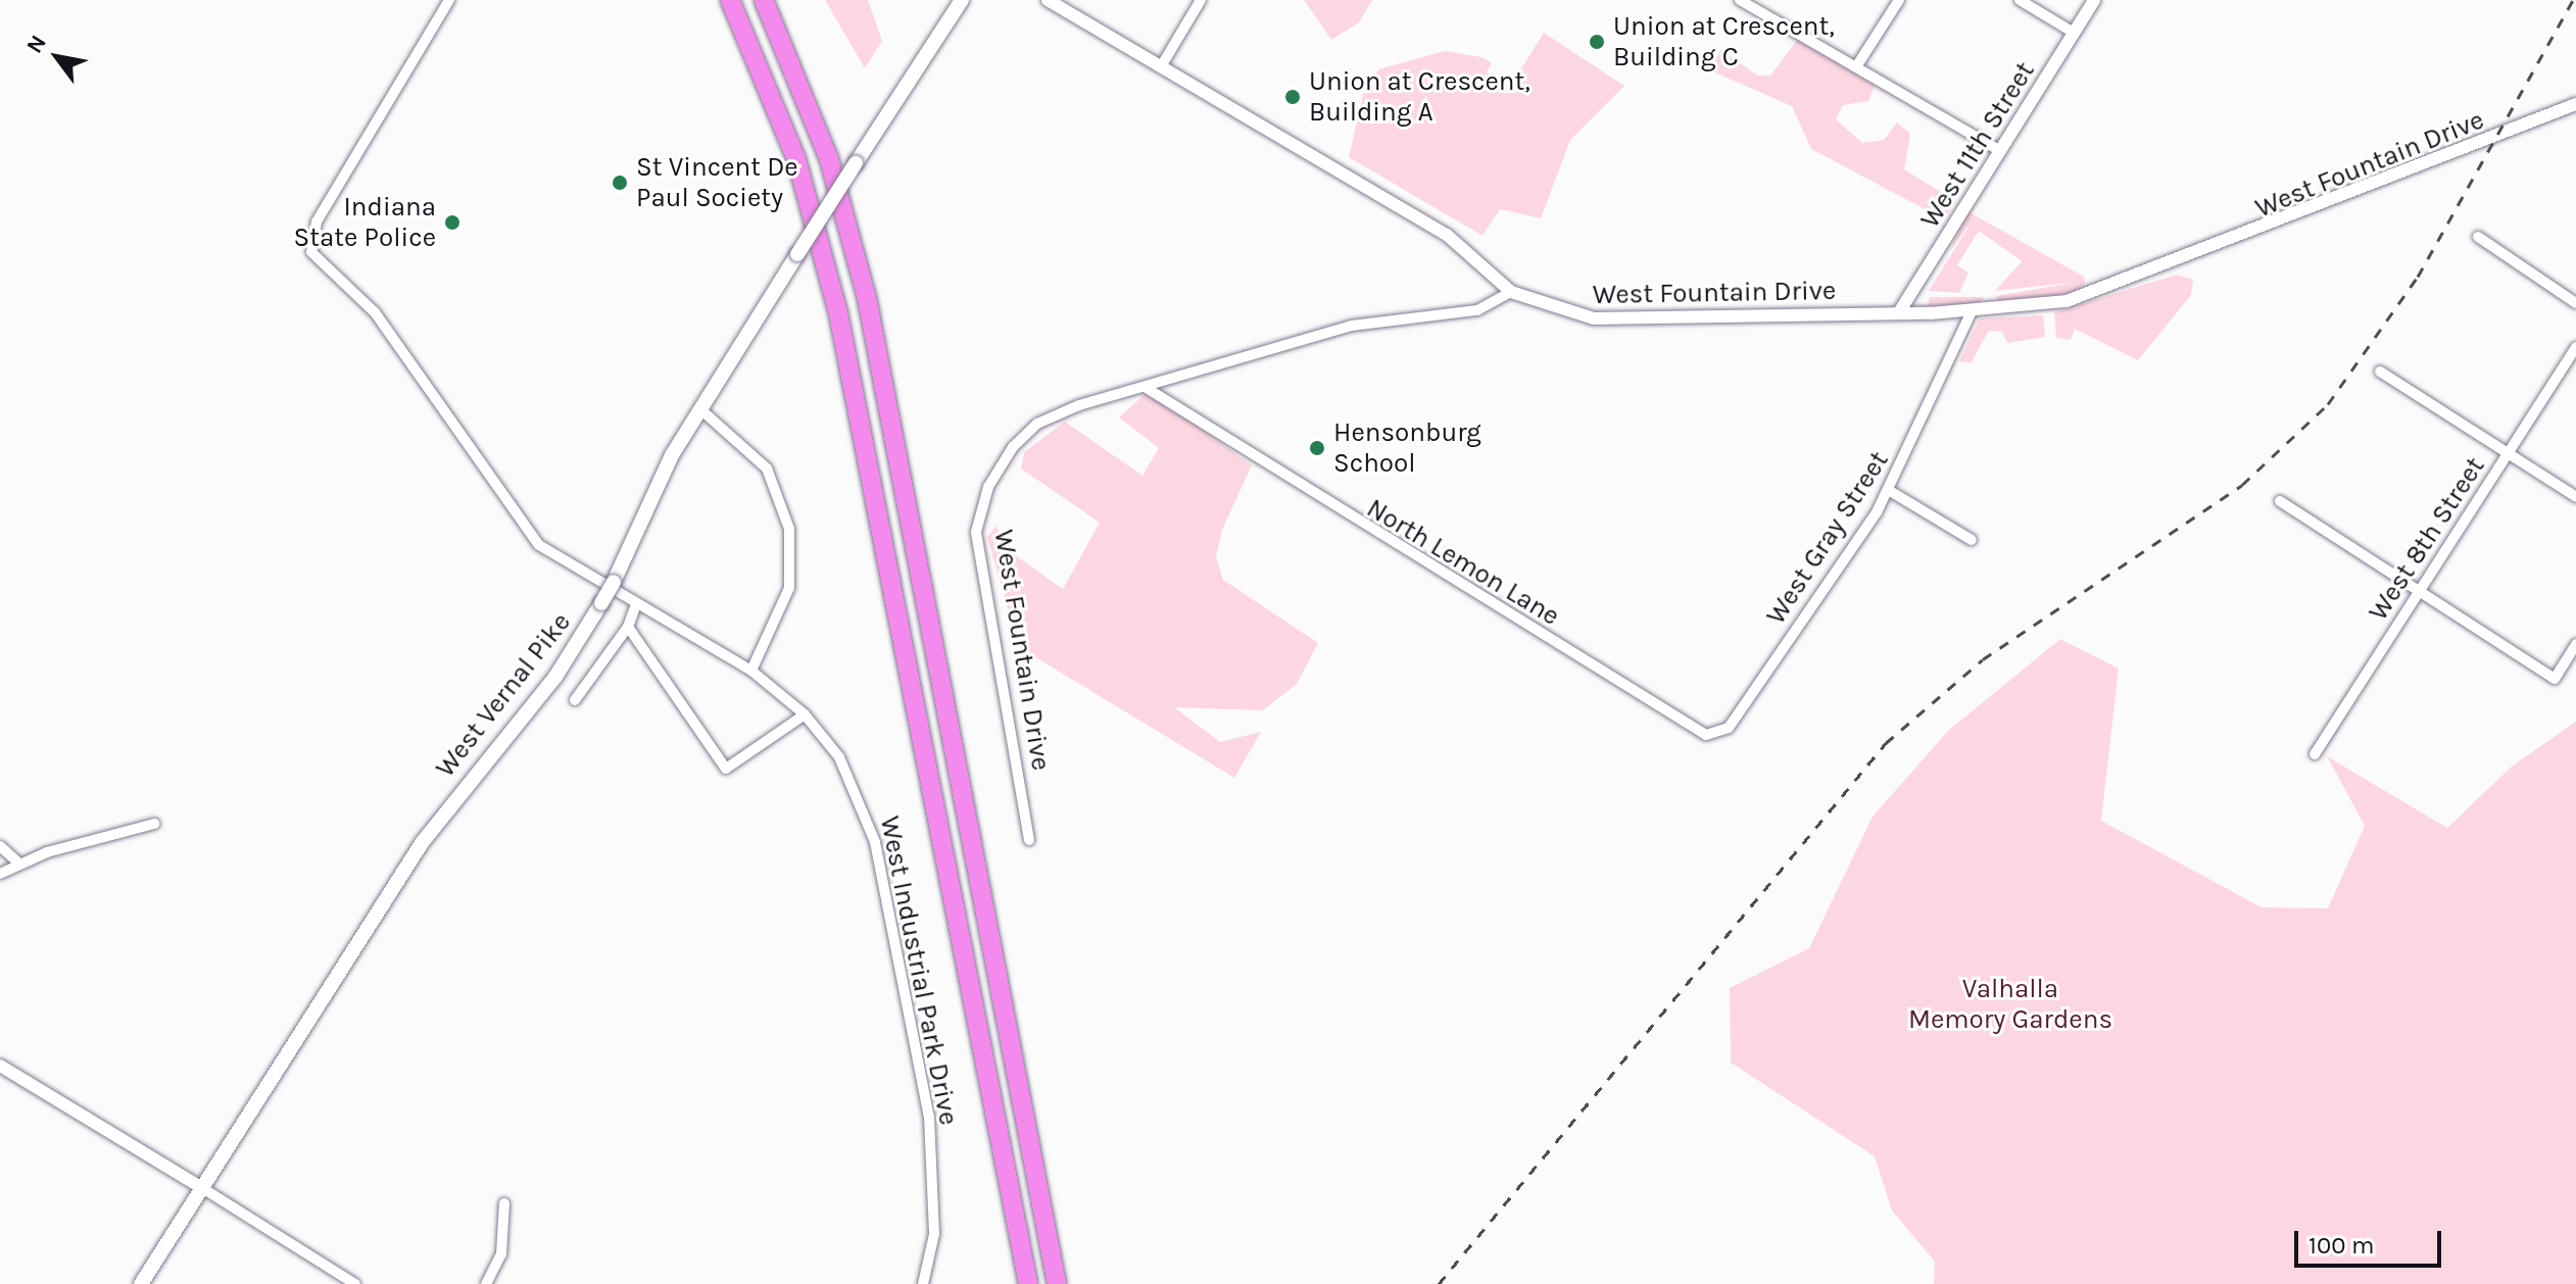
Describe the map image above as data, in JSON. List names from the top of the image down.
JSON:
{
  "streets": {
    "main road": ["West Vernal Pike"],
    "street": [
      "West 11th Street",
      "West Fountain Drive",
      "West Gray Street",
      "West 8th Street",
      "North Lemon Lane",
      "West Industrial Park Drive"
    ]
  },
  "crossings": [
    ["West 11th Street", "West Fountain Drive"],
    ["West Fountain Drive", "West Gray Street"],
    ["West Fountain Drive", "North Lemon Lane"],
    ["West Gray Street", "North Lemon Lane"]
  ],
  "parks": ["Valhalla Memory Gardens"],
  "places": [
    "Union at Crescent, Building C",
    "Union at Crescent, Building A",
    "St Vincent De Paul Society",
    "Indiana State Police",
    "Hensonburg School"
  ],
  "scale_bar": "100 m",
  "north": "top left"
}
